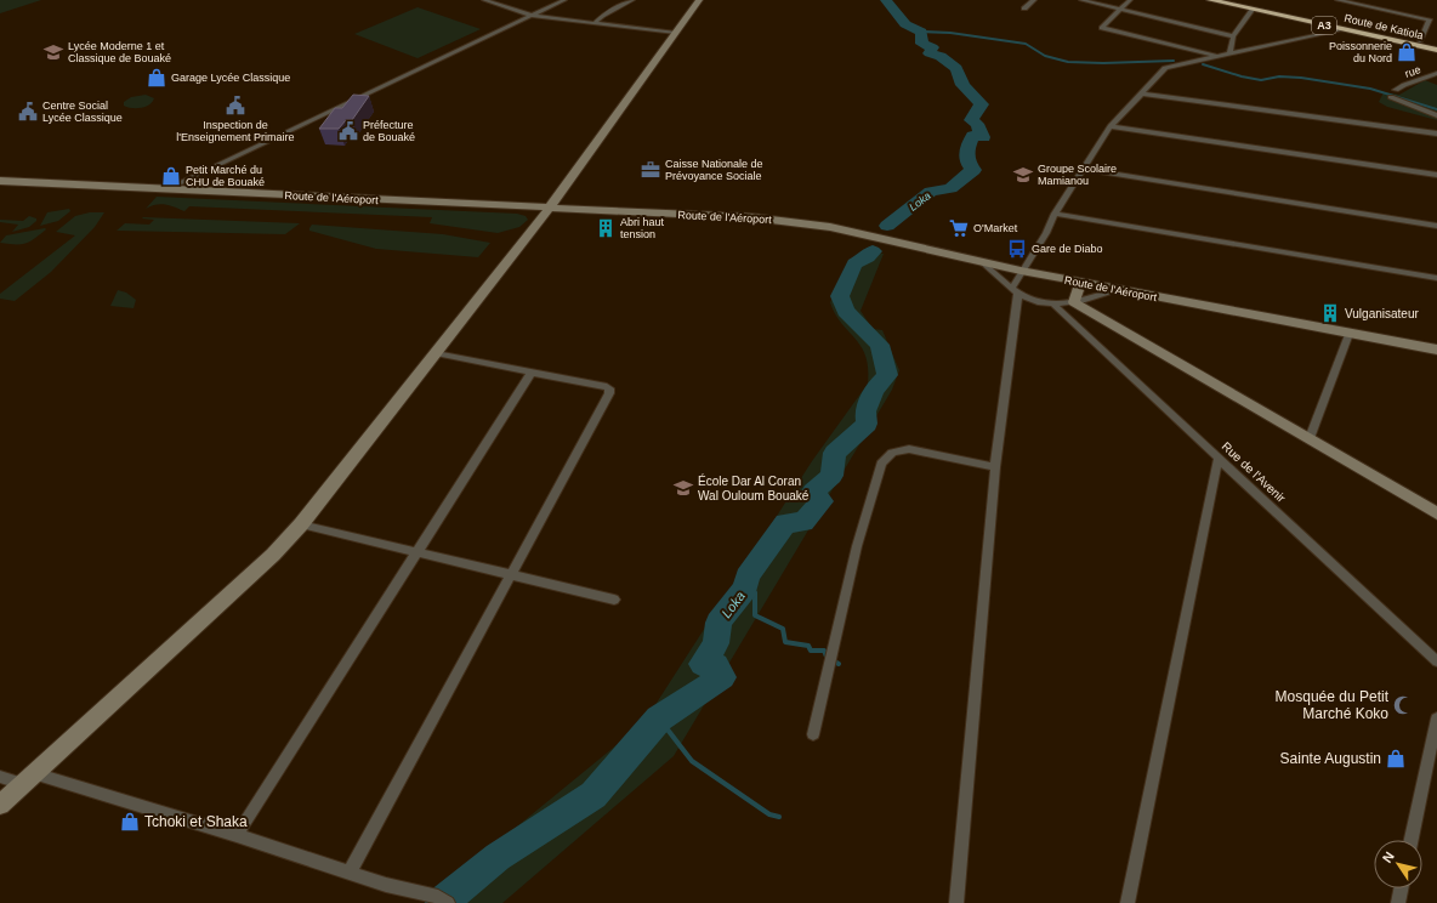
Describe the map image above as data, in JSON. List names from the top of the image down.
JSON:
{
  "streets": {
    "highway": ["A3", "Route de Katiola"],
    "street": ["rue", "Route de l'Aéroport", "Rue de l'Avenir"]
  },
  "water": ["Loka"],
  "places": {
    "school or university": ["Lycée Moderne 1 et Classique de Bouaké", "Groupe Scolaire Mamianou", "École Dar Al Coran Wal Ouloum Bouaké"],
    "shop": [
      "Poissonnerie du Nord",
      "Garage Lycée Classique",
      "Petit Marché du CHU de Bouaké",
      "Sainte Augustin",
      "Tchoki et Shaka"
    ],
    "public building": ["Inspection de l'Enseignement Primaire", "Centre Social Lycée Classique", "Préfecture de Bouaké"],
    "office": ["Caisse Nationale de Prévoyance Sociale"],
    "building": ["Abri haut tension", "Vulganisateur"],
    "supermarket": ["O'Market"],
    "bus stop": ["Gare de Diabo"],
    "mosque": ["Mosquée du Petit Marché Koko"]
  },
  "north": "top left"
}
